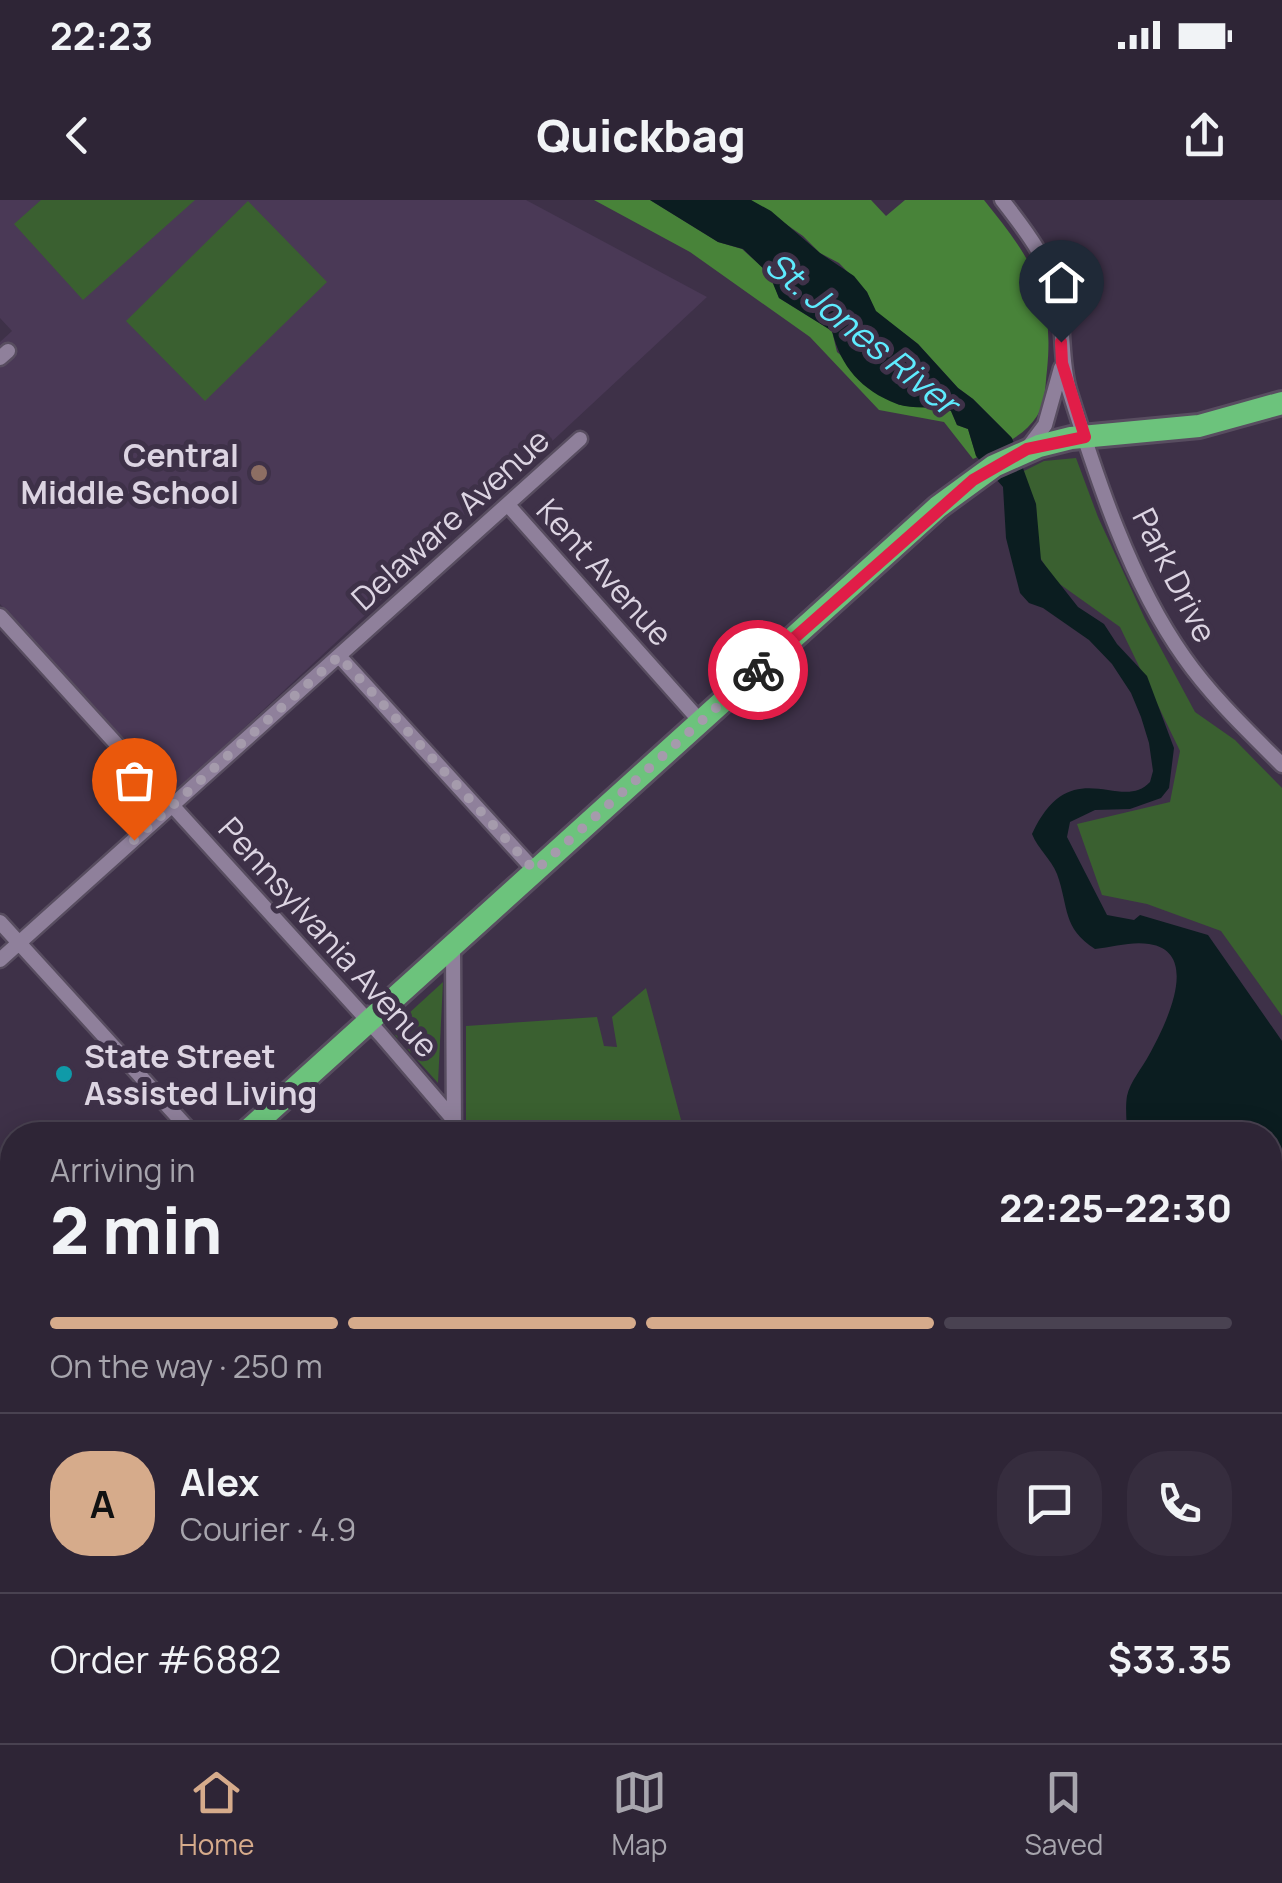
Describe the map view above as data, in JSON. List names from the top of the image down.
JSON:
{
  "streets": {
    "street": [
      "Delaware Avenue",
      "Kent Avenue",
      "Park Drive",
      "Pennsylvania Avenue"
    ]
  },
  "crossings": [
    ["Delaware Avenue", "Kent Avenue"],
    ["Delaware Avenue", "Pennsylvania Avenue"]
  ],
  "water": ["St. Jones River"],
  "places": ["Central Middle School", "State Street Assisted Living"],
  "page": {
    "status": "22:23",
    "header": "Quickbag",
    "heading": ["2 min", "Arriving in", "22:25–22:30"],
    "panel": [
      "Alex",
      "Courier · 4.9",
      "Order #6882",
      "$33.35"
    ],
    "bar": "On the way · 250 m",
    "round": "A",
    "tabs": ["Home", "Map", "Saved"]
  }
}
